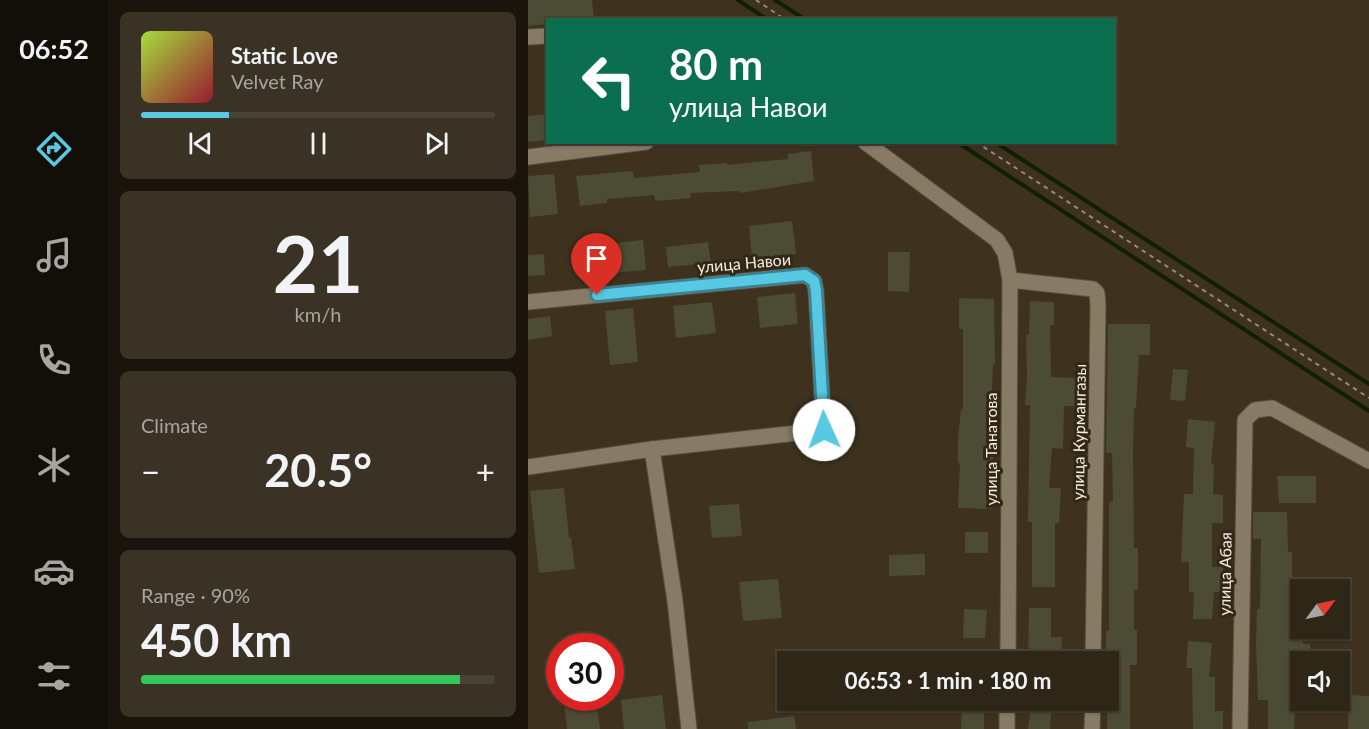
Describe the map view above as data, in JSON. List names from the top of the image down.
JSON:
{
  "streets": {
    "street": [
      "улица Навои",
      "улица Курмангазы",
      "улица Танатова",
      "улица Абая"
    ]
  },
  "crossings": [
    ["улица Курмангазы", "улица Танатова"]
  ],
  "north": "top right",
  "page": {
    "tabs": "06:52",
    "turn": ["80 m", "улица Навои"],
    "song": ["Static Love", "Velvet Ray"],
    "tile": [
      ["21", "km/h"],
      "Climate",
      ["Range · 90%", "450 km"]
    ],
    "heat": ["−", "20.5°", "+"],
    "limit": "30",
    "trip": "06:53 · 1 min · 180 m"
  }
}
